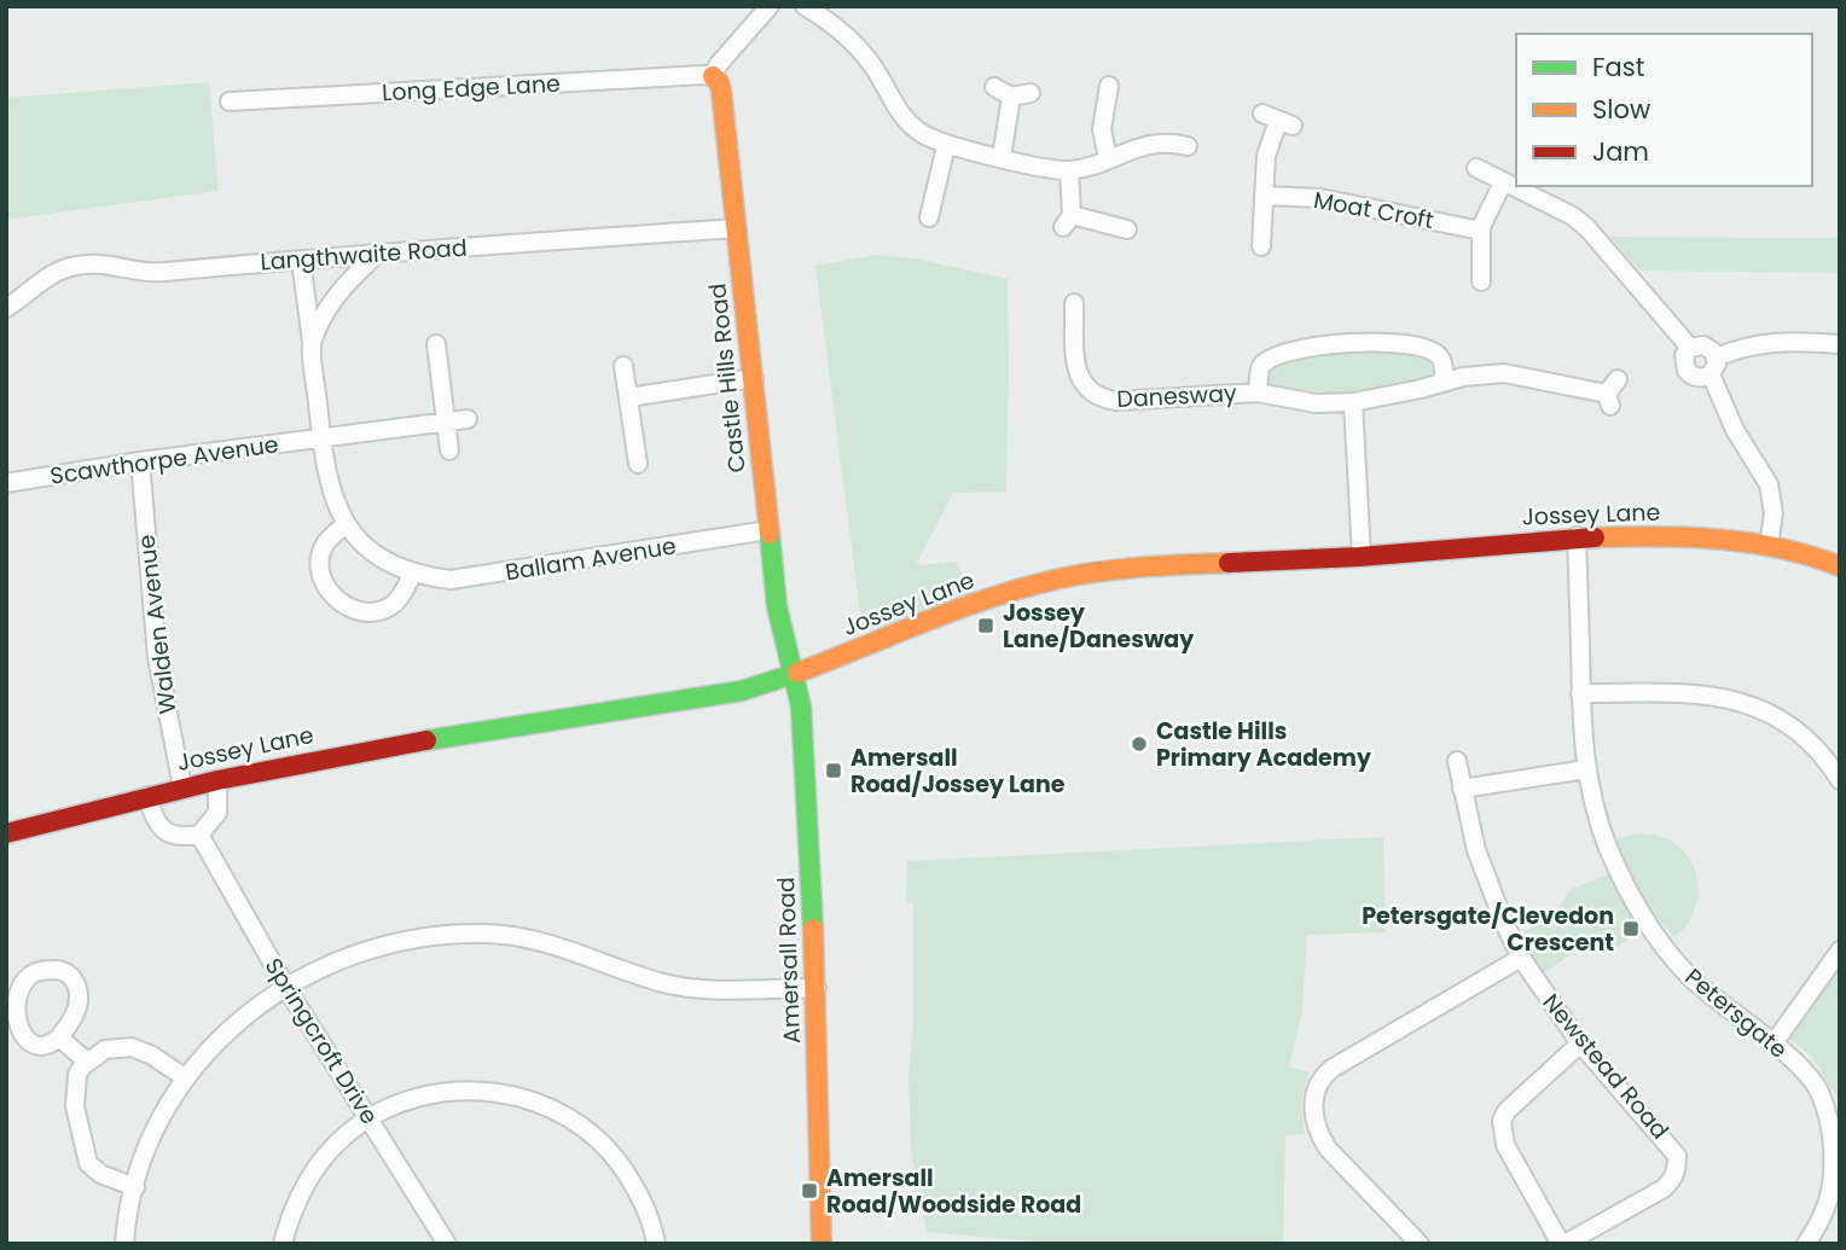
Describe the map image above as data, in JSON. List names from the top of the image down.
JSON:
{
  "streets": {
    "street": [
      "Long Edge Lane",
      "Moat Croft",
      "Langthwaite Road",
      "Castle Hills Road",
      "Danesway",
      "Scawthorpe Avenue",
      "Jossey Lane",
      "Ballam Avenue",
      "Walden Avenue",
      "Amersall Road",
      "Petersgate",
      "Springcroft Drive",
      "Newstead Road"
    ]
  },
  "crossings": [
    ["Long Edge Lane", "Castle Hills Road"],
    ["Langthwaite Road", "Castle Hills Road"],
    ["Langthwaite Road", "Ballam Avenue"],
    ["Castle Hills Road", "Jossey Lane"],
    ["Castle Hills Road", "Ballam Avenue"],
    ["Castle Hills Road", "Amersall Road"],
    ["Scawthorpe Avenue", "Ballam Avenue"],
    ["Scawthorpe Avenue", "Walden Avenue"],
    ["Jossey Lane", "Walden Avenue"],
    ["Jossey Lane", "Amersall Road"],
    ["Jossey Lane", "Petersgate"]
  ],
  "places": {
    "transit": [
      "Jossey Lane/Danesway",
      "Amersall Road/Jossey Lane",
      "Petersgate/Clevedon Crescent",
      "Amersall Road/Woodside Road"
    ],
    "other": ["Castle Hills Primary Academy"]
  },
  "legend": ["Fast", "Slow", "Jam"]
}
